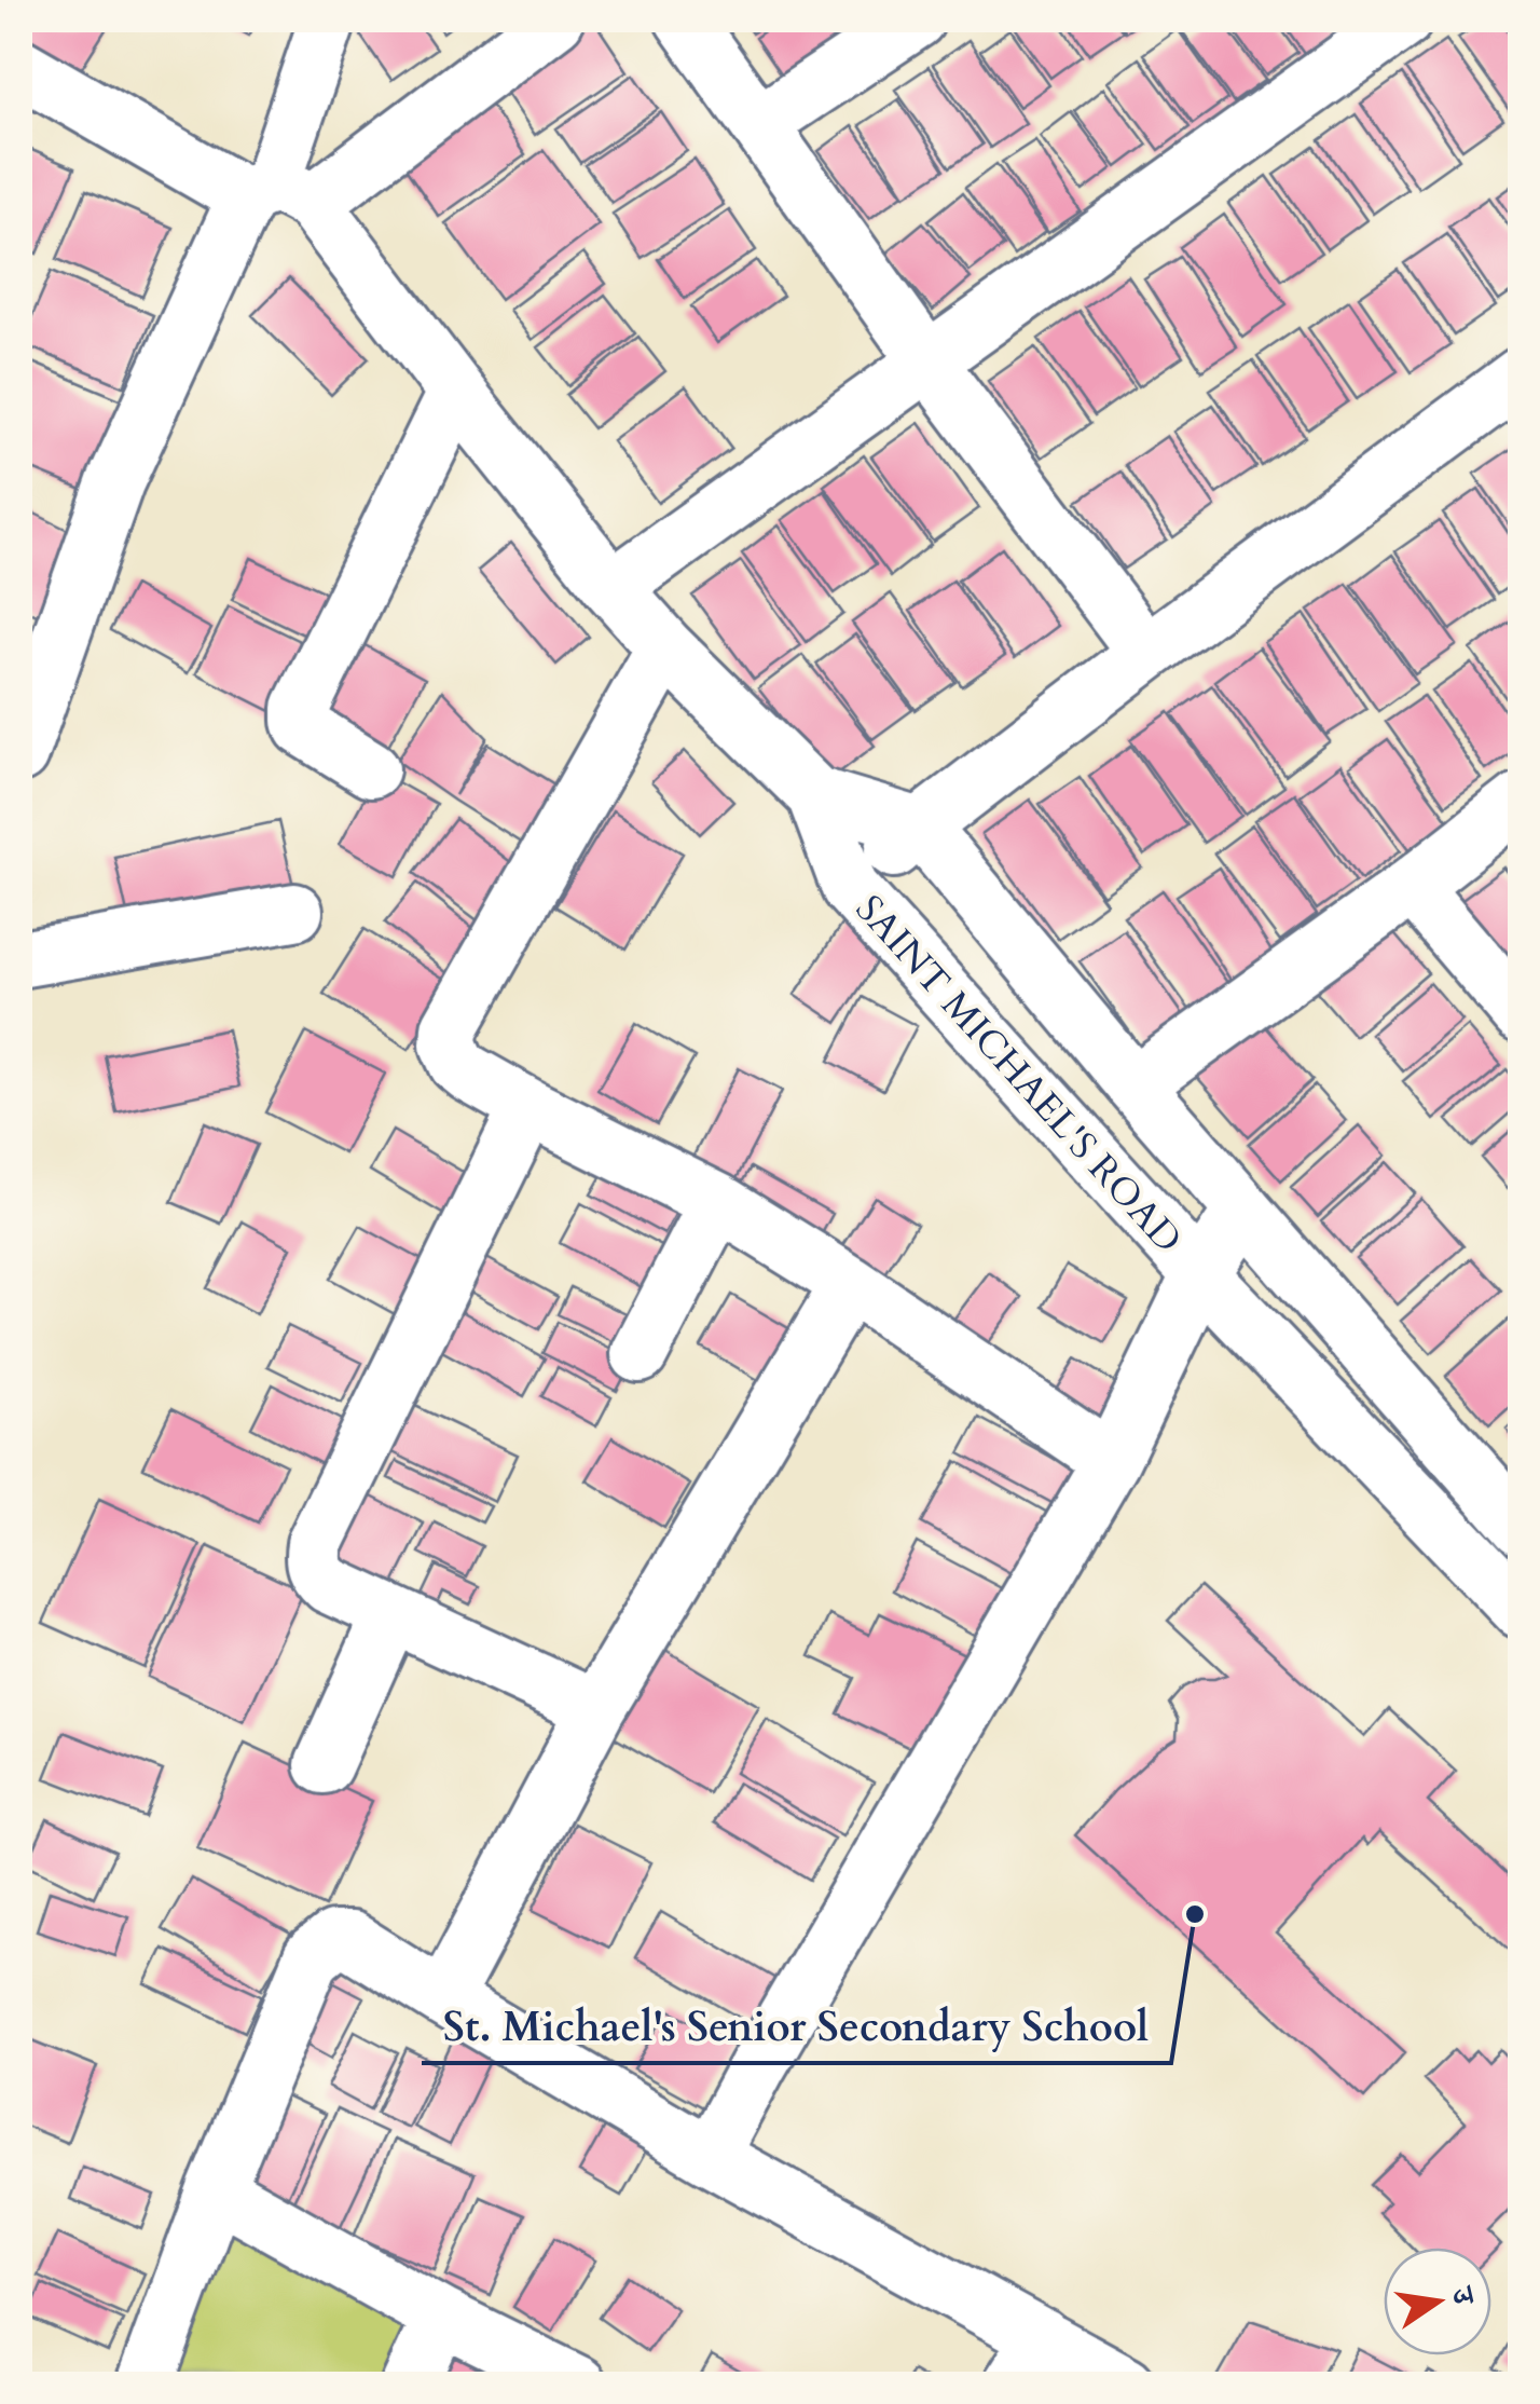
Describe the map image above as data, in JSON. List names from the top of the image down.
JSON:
{
  "streets": {
    "street": ["SAINT MICHAEL'S ROAD"]
  },
  "places": ["St. Michael's Senior Secondary School"],
  "north": "right"
}
